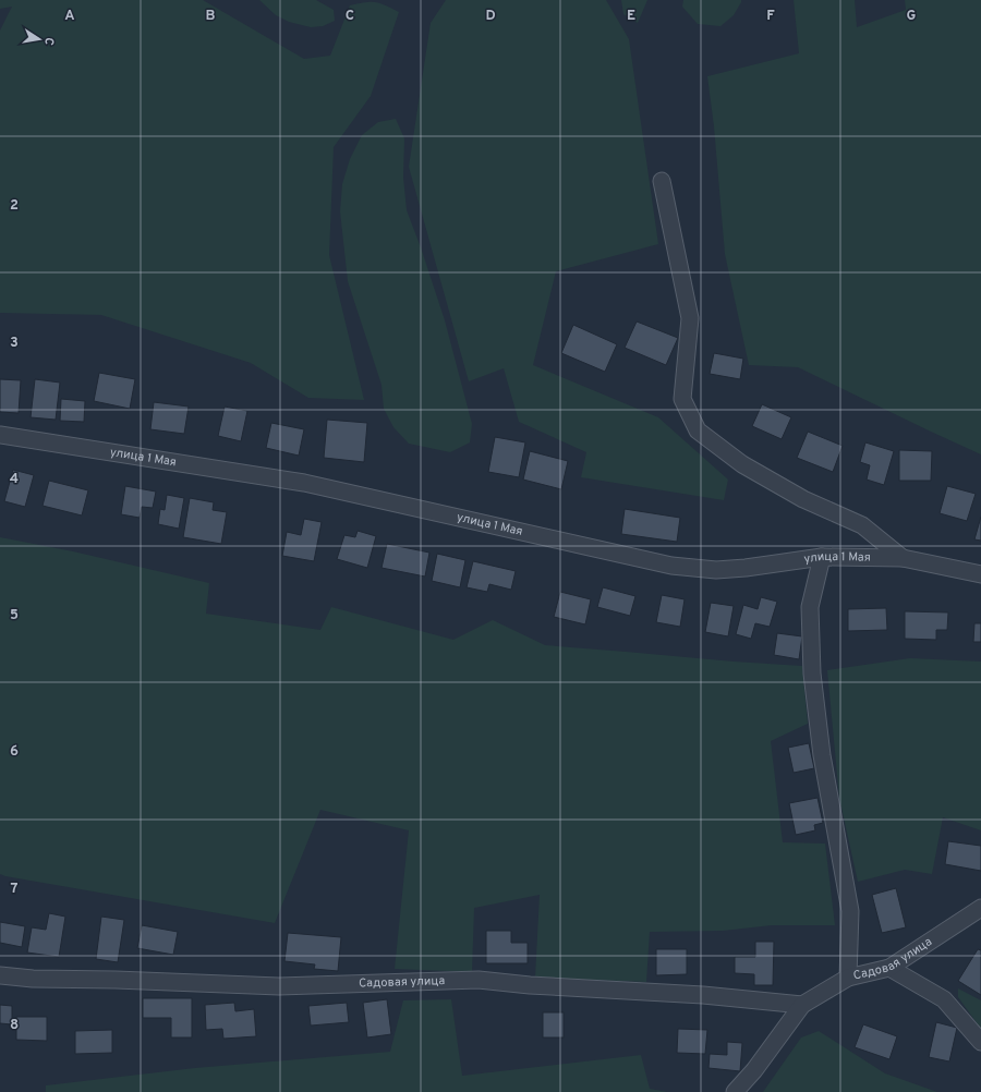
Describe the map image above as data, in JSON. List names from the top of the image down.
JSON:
{
  "streets": {
    "street": ["улица 1 Мая", "Садовая улица"]
  },
  "north": "right",
  "grid": {
    "columns": [
      "A",
      "B",
      "C",
      "D",
      "E",
      "F",
      "G"
    ],
    "rows": [
      "2",
      "3",
      "4",
      "5",
      "6",
      "7",
      "8"
    ]
  }
}
